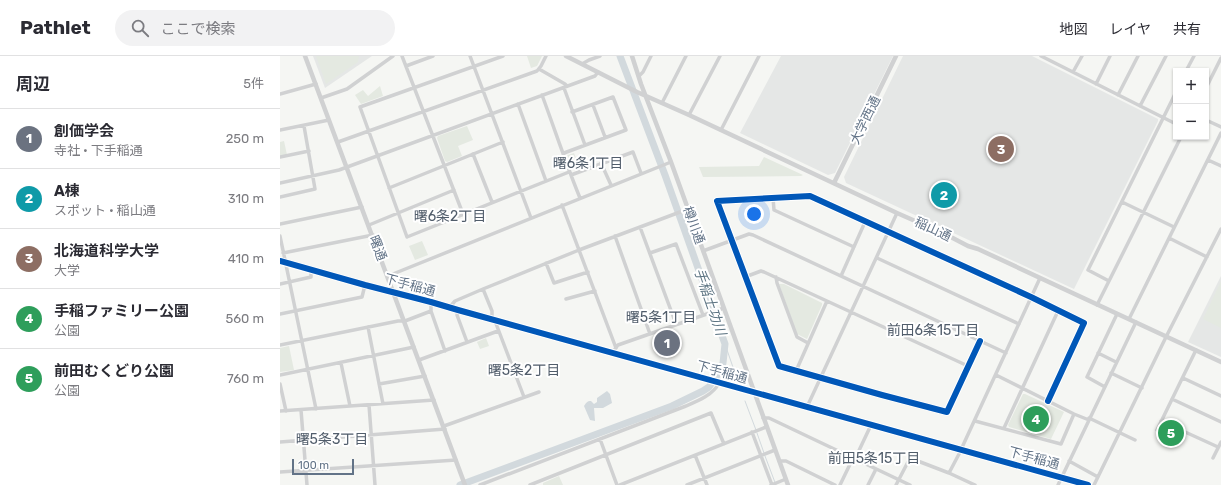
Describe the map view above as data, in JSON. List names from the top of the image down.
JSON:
{
  "streets": {
    "street": [
      "大学西通",
      "樽川通",
      "稲山通",
      "曙通",
      "下手稲通"
    ]
  },
  "crossings": [
    ["大学西通", "稲山通"],
    ["樽川通", "稲山通"],
    ["樽川通", "下手稲通"],
    ["曙通", "下手稲通"]
  ],
  "districts": [
    "曙6条1丁目",
    "曙6条2丁目",
    "曙5条1丁目",
    "前田6条15丁目",
    "曙5条2丁目",
    "曙5条3丁目",
    "前田5条15丁目"
  ],
  "water": ["手稲土功川"],
  "scale_bar": "100 m",
  "page": {
    "header": "Pathlet",
    "search": "ここで検索",
    "nav": ["地図", "レイヤ", "共有"],
    "heading": ["周辺", "5件"],
    "map_buttons": ["+", "−"],
    "list": [
      {
        "mark": "1",
        "name": "創価学会",
        "note": "寺社 · 下手稲通",
        "value": "250 m"
      },
      {
        "mark": "2",
        "name": "A棟",
        "note": "スポット · 稲山通",
        "value": "310 m"
      },
      {
        "mark": "3",
        "name": "北海道科学大学",
        "note": "大学",
        "value": "410 m"
      },
      {
        "mark": "4",
        "name": "手稲ファミリー公園",
        "note": "公園",
        "value": "560 m"
      },
      {
        "mark": "5",
        "name": "前田むくどり公園",
        "note": "公園",
        "value": "760 m"
      }
    ],
    "pins": [
      "3",
      "2",
      "1",
      "4",
      "5"
    ],
    "scale": "100 m"
  }
}
